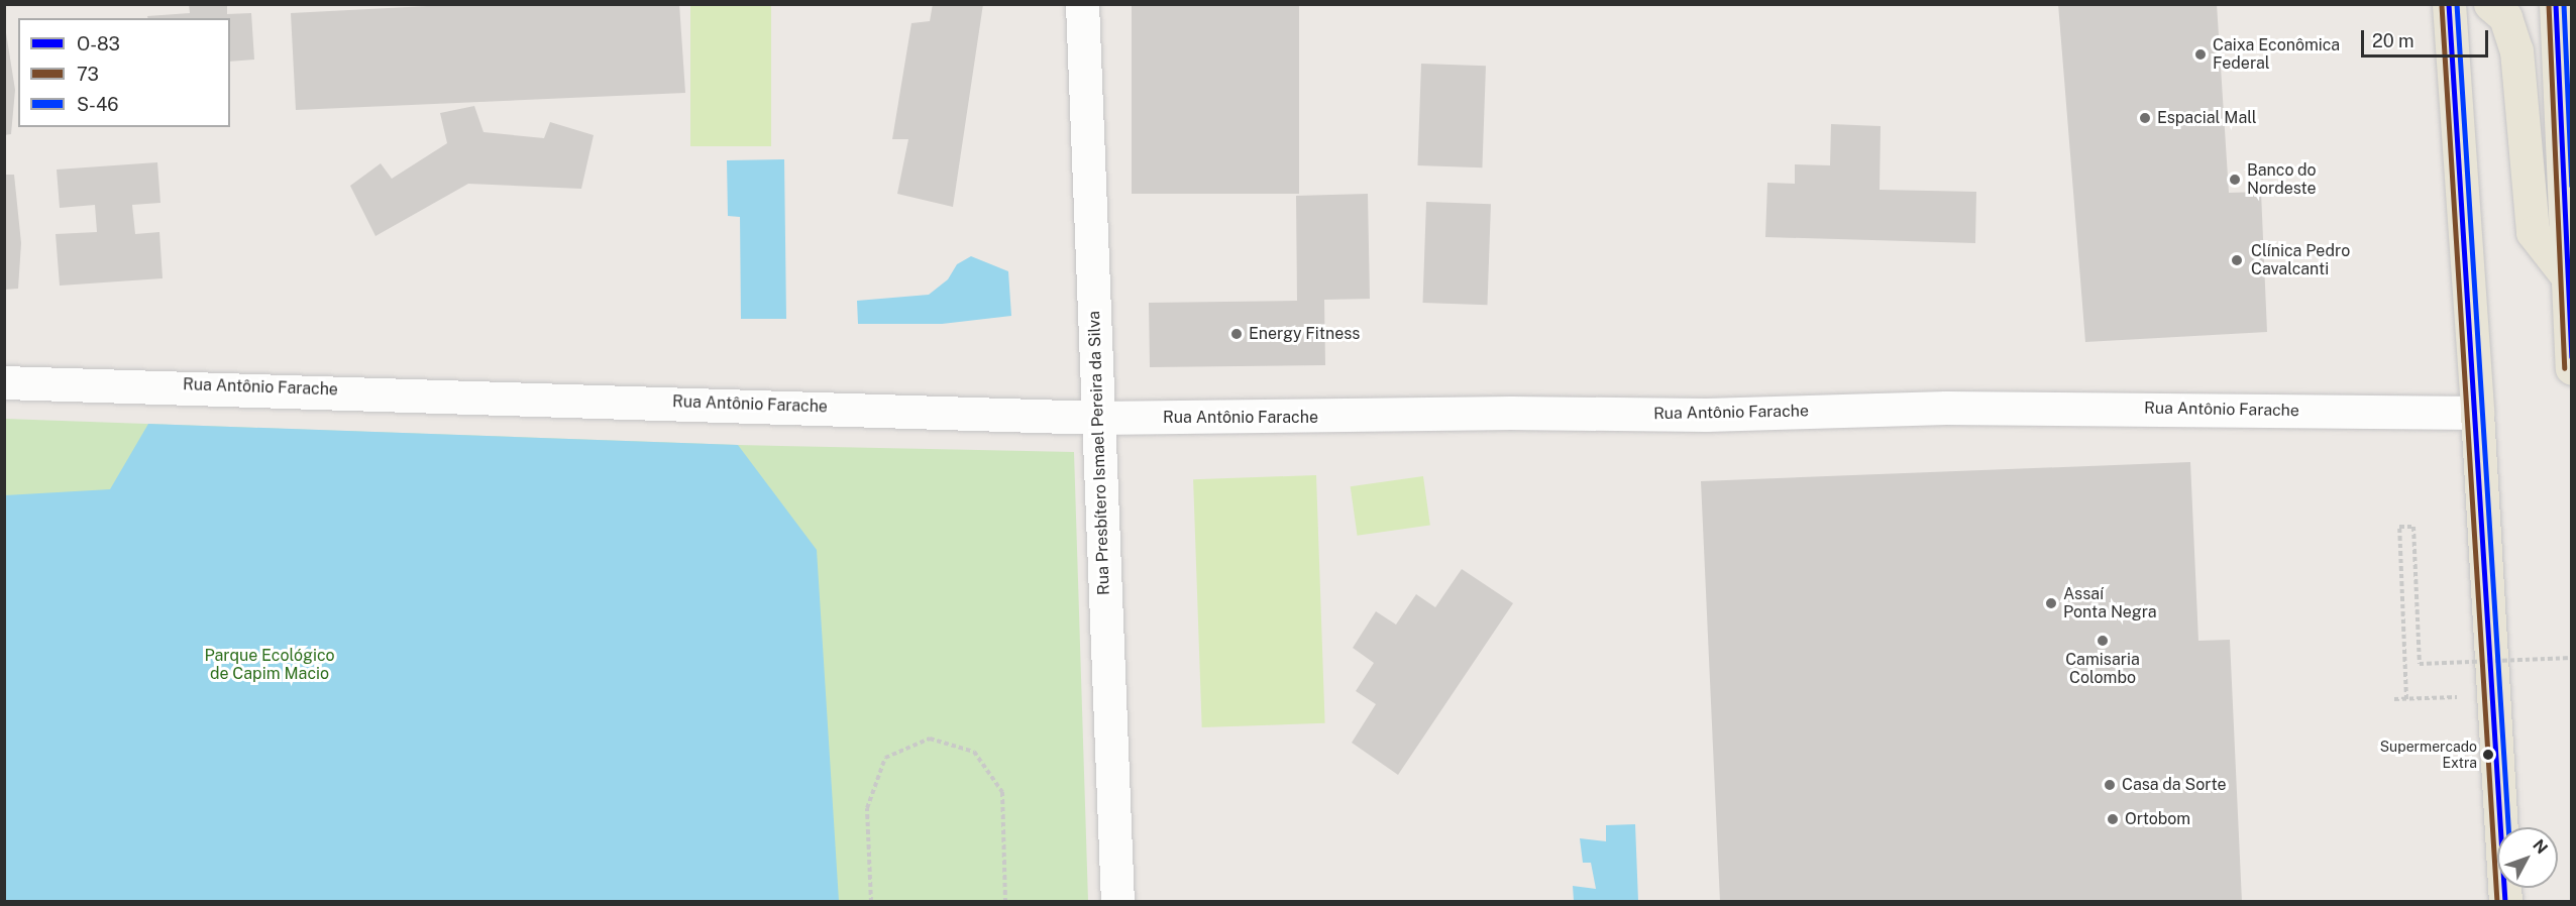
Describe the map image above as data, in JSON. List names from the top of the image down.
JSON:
{
  "streets": {
    "street": ["Rua Antônio Farache", "Rua Presbítero Ismael Pereira da Silva"]
  },
  "crossings": [
    ["Rua Antônio Farache", "Rua Presbítero Ismael Pereira da Silva"]
  ],
  "parks": ["Parque Ecológico de Capim Macio"],
  "places": [
    "Caixa Econômica Federal",
    "Espacial Mall",
    "Banco do Nordeste",
    "Clínica Pedro Cavalcanti",
    "Energy Fitness",
    "Assaí Ponta Negra",
    "Camisaria Colombo",
    "Supermercado Extra",
    "Casa da Sorte",
    "Ortobom"
  ],
  "lines": ["transit line O-83", "transit line 73", "transit line S-46"],
  "legend": ["O-83", "73", "S-46"],
  "scale_bar": "20 m",
  "north": "top right"
}
